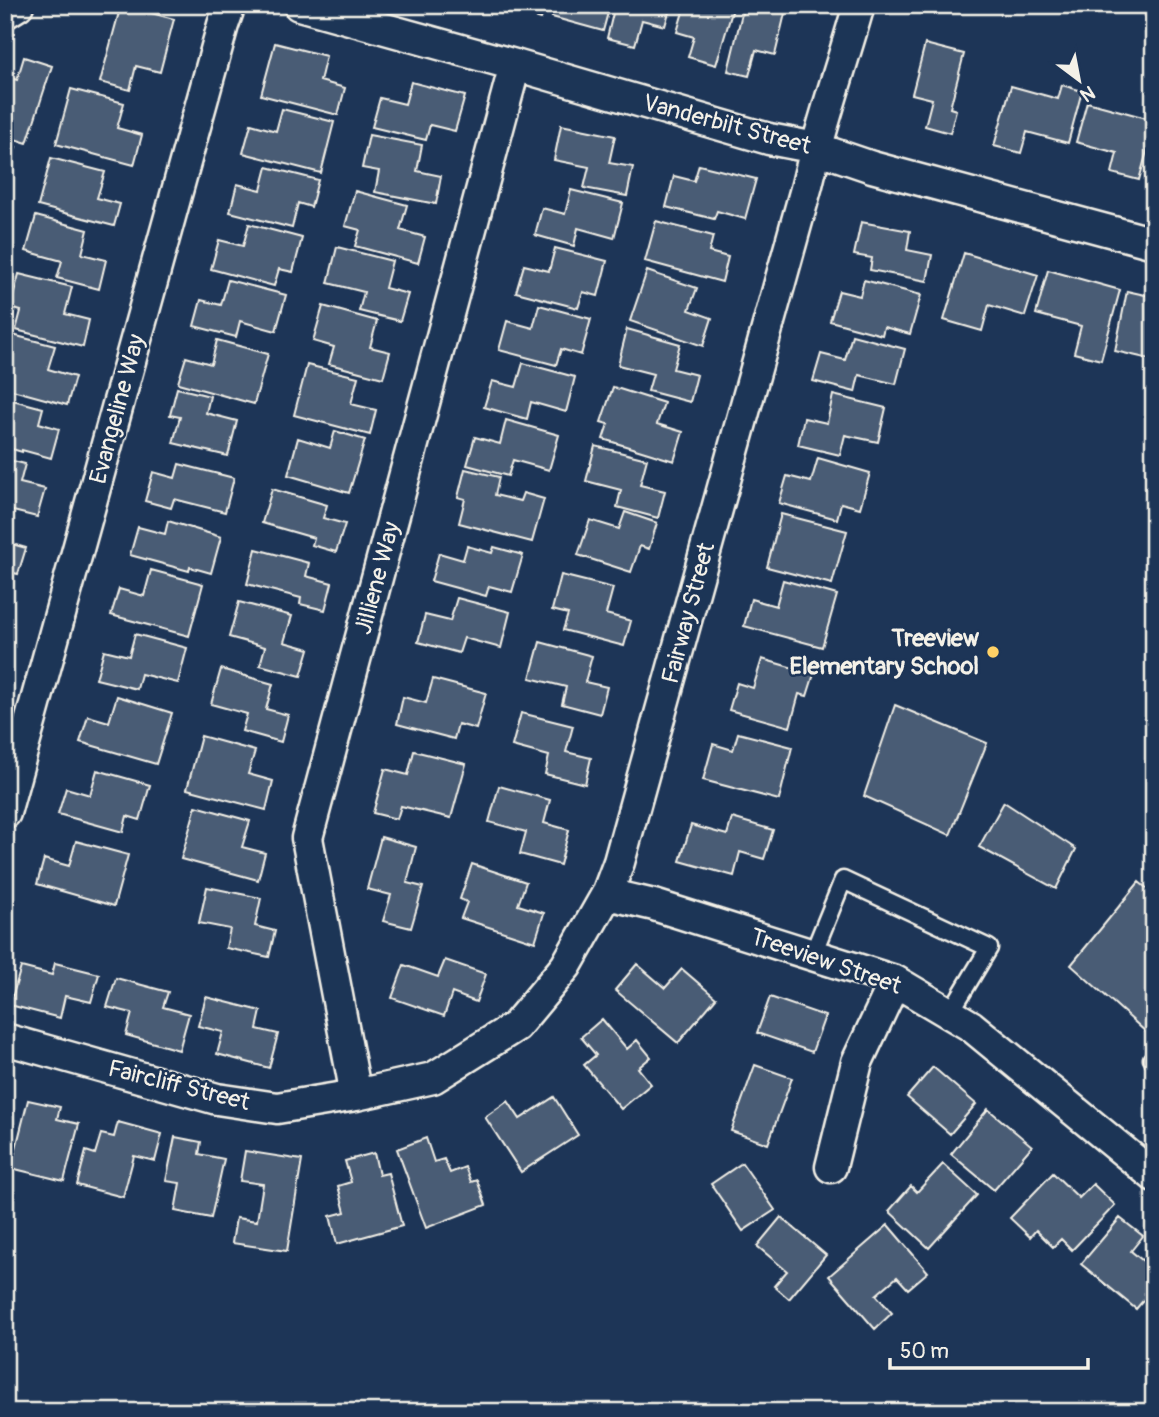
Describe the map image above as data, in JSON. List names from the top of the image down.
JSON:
{
  "streets": {
    "street": [
      "Vanderbilt Street",
      "Evangeline Way",
      "Jilliene Way",
      "Fairway Street",
      "Treeview Street",
      "Faircliff Street"
    ]
  },
  "crossings": [
    ["Vanderbilt Street", "Jilliene Way"],
    ["Vanderbilt Street", "Fairway Street"],
    ["Jilliene Way", "Fairway Street"],
    ["Jilliene Way", "Faircliff Street"],
    ["Fairway Street", "Treeview Street"],
    ["Fairway Street", "Faircliff Street"]
  ],
  "places": ["Treeview Elementary School"],
  "scale_bar": "50 m",
  "north": "bottom right"
}
